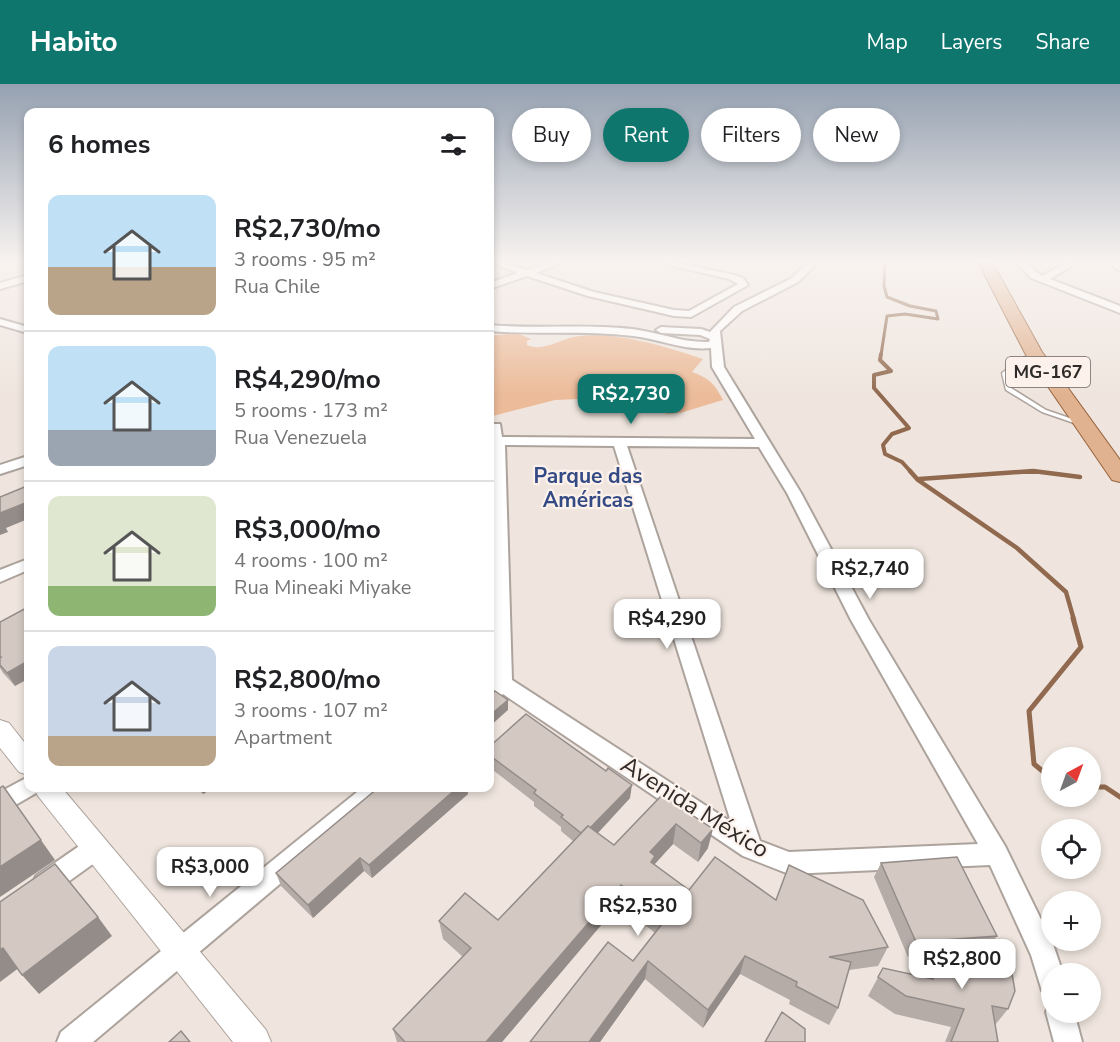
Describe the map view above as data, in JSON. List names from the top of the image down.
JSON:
{
  "streets": {
    "main road": ["MG-167"],
    "street": ["Avenida México"]
  },
  "districts": ["Parque das Américas"],
  "north": "top right",
  "page": {
    "header": "Habito",
    "nav": ["Map", "Layers", "Share"],
    "chip": [
      "Buy",
      "Rent",
      "Filters",
      "New"
    ],
    "heading": "6 homes",
    "list": [
      {
        "name": "R$2,730/mo",
        "note": "3 rooms · 95 m² · Rua Chile"
      },
      {
        "name": "R$4,290/mo",
        "note": "5 rooms · 173 m² · Rua Venezuela"
      },
      {
        "name": "R$3,000/mo",
        "note": "4 rooms · 100 m² · Rua Mineaki Miyake"
      },
      {
        "name": "R$2,800/mo",
        "note": "3 rooms · 107 m² · Apartment"
      }
    ],
    "price": [
      "R$2,730",
      "R$2,740",
      "R$4,290",
      "R$3,000",
      "R$2,530",
      "R$2,800"
    ],
    "map_buttons": ["+", "−"]
  }
}
